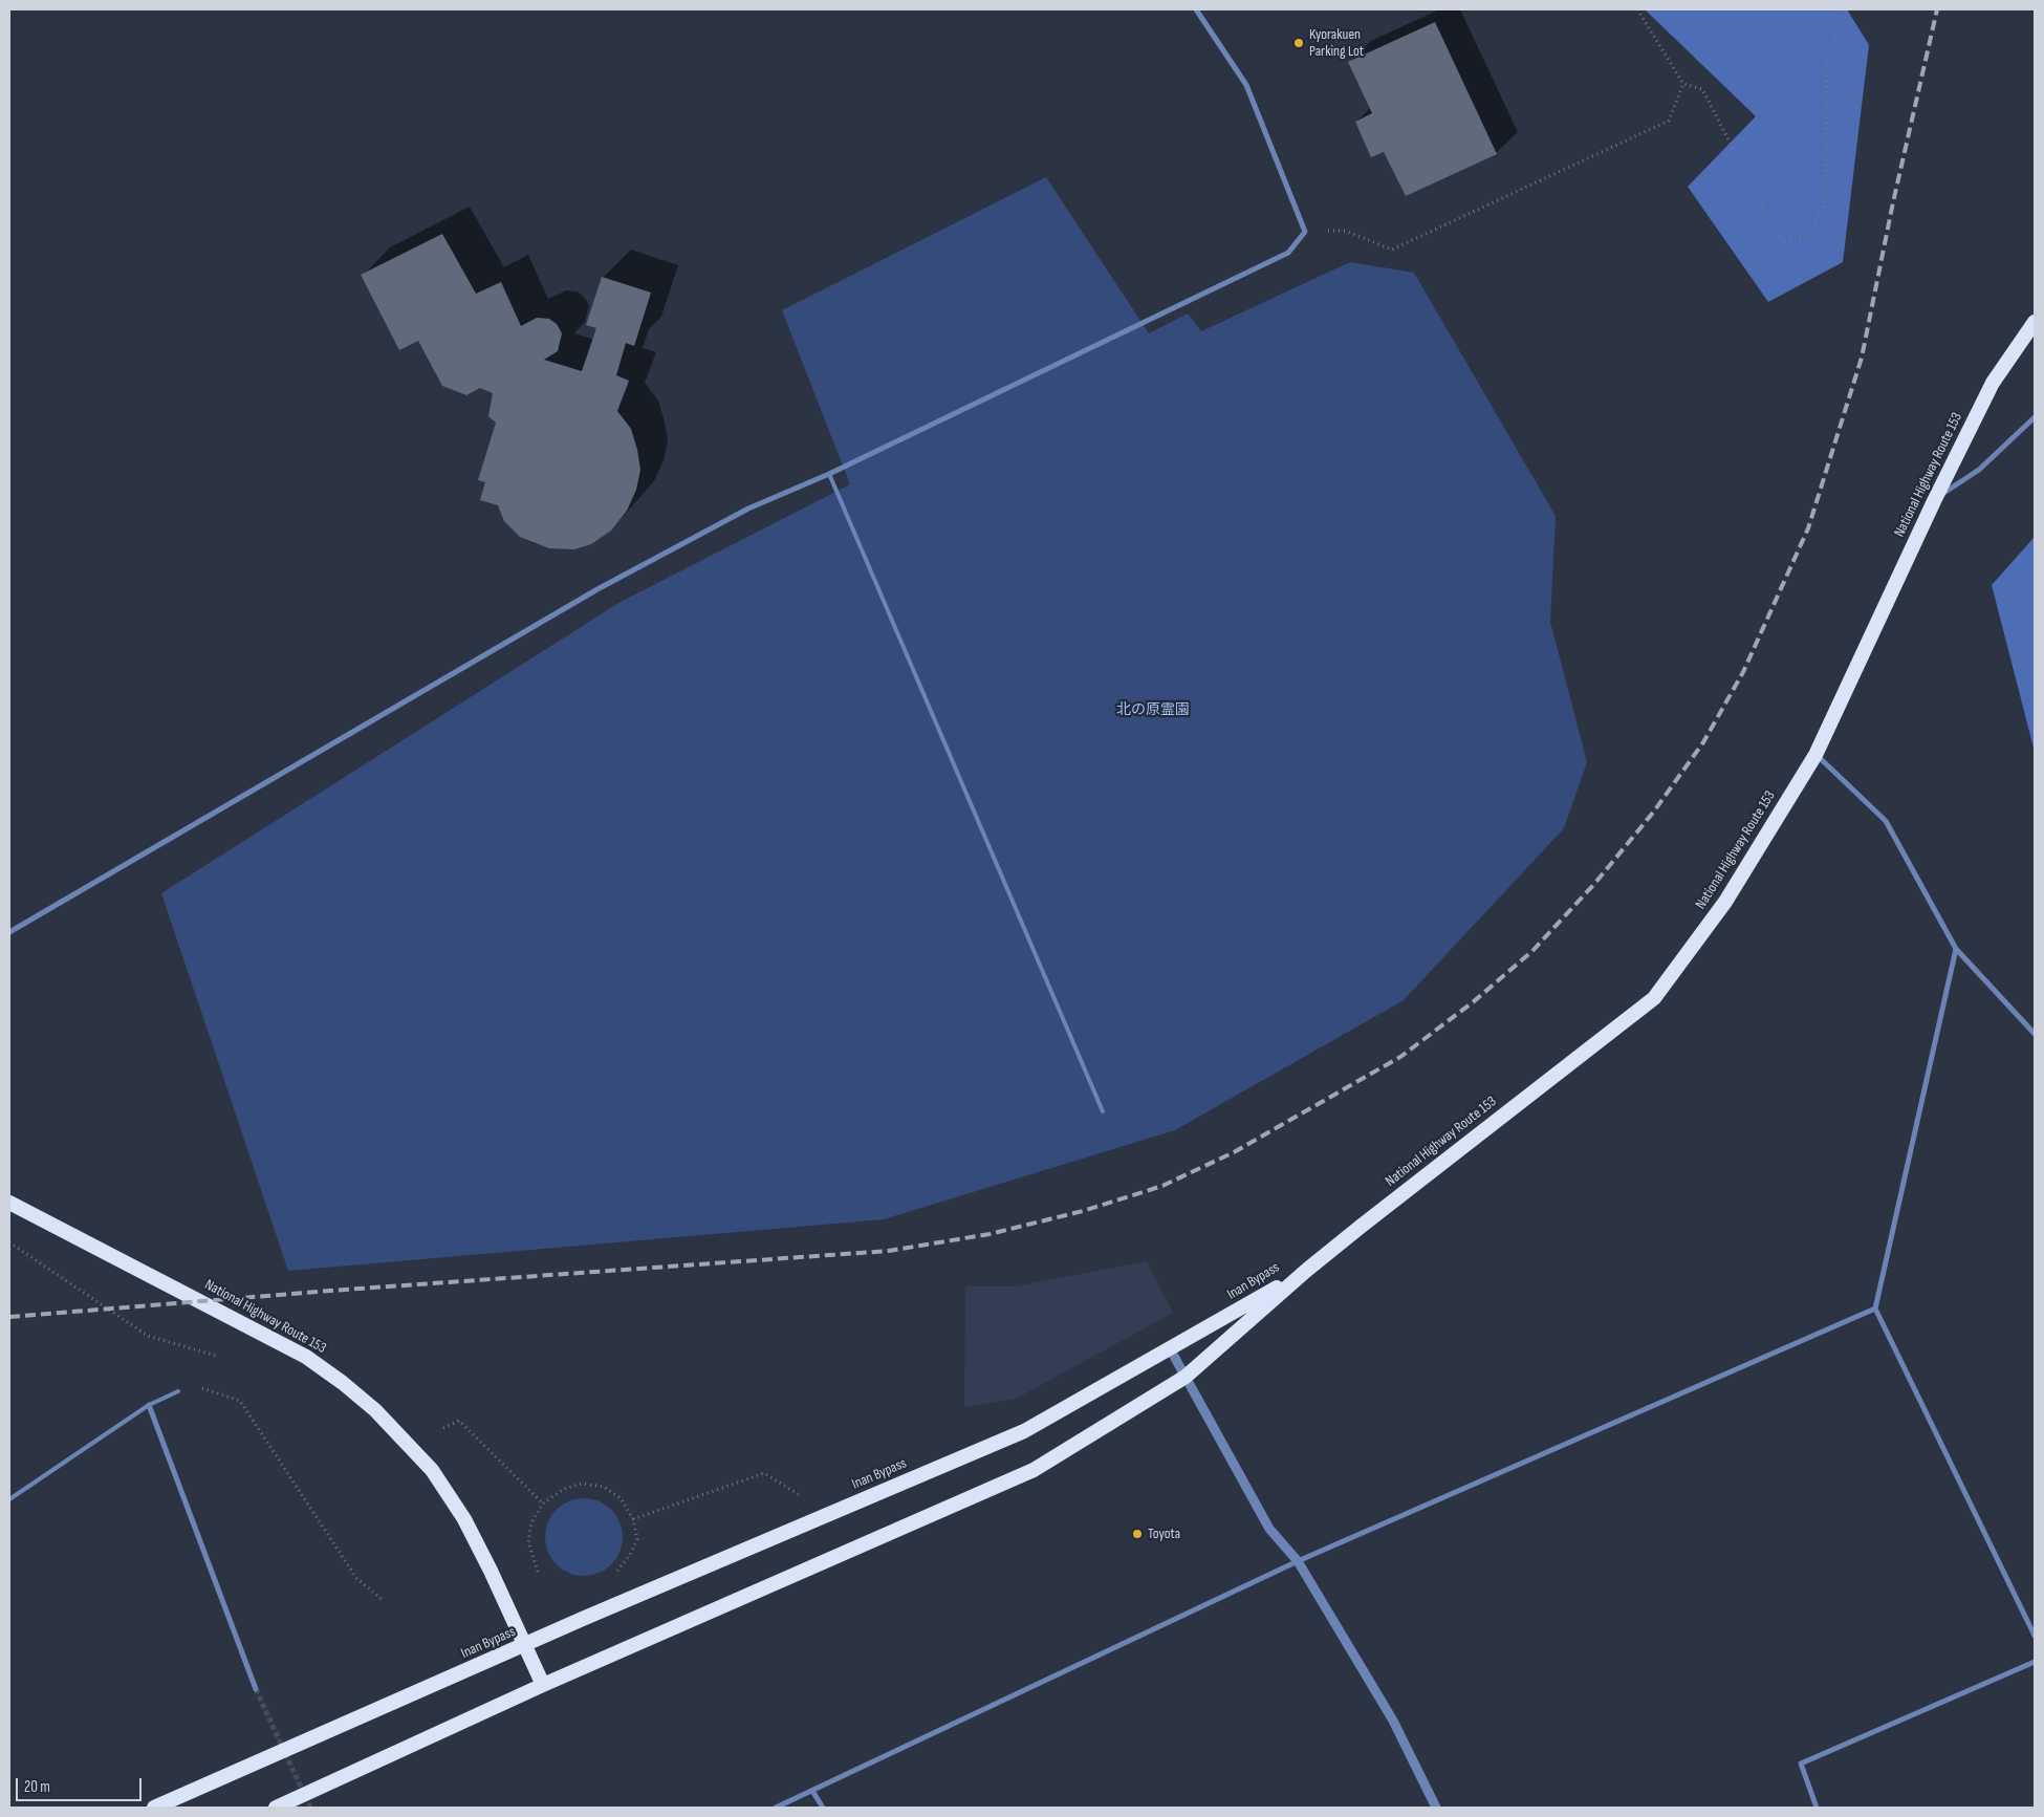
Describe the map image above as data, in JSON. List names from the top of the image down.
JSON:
{
  "streets": {
    "highway": ["National Highway Route 153", "Inan Bypass"]
  },
  "crossings": [
    ["National Highway Route 153", "Inan Bypass"]
  ],
  "parks": ["北の原霊園"],
  "places": ["Kyorakuen Parking Lot", "Toyota"],
  "scale_bar": "20 m"
}
